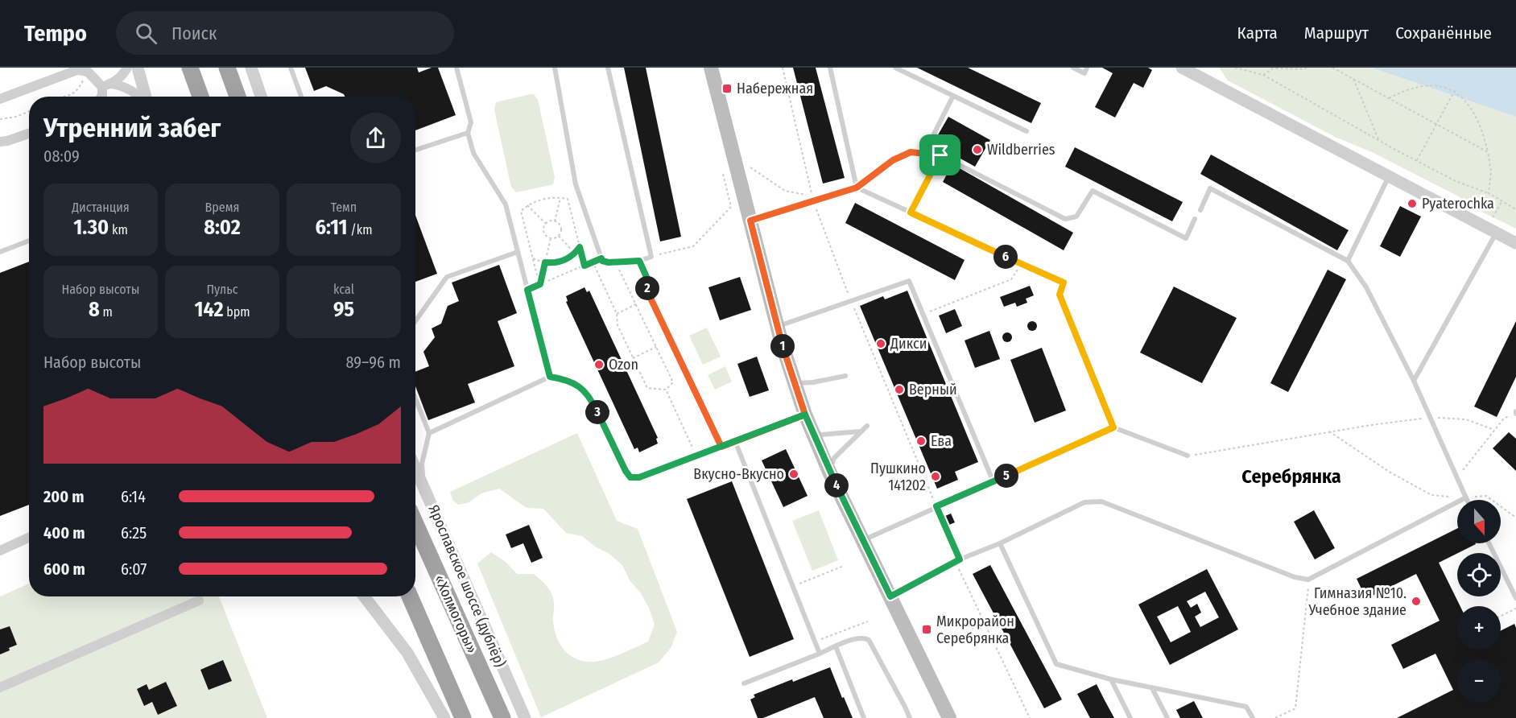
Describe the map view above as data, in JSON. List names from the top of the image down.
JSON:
{
  "streets": {
    "highway": ["«Холмогоры»"],
    "street": ["Ярославское шоссе (дублёр)"]
  },
  "districts": ["Серебрянка"],
  "places": {
    "transit": ["Набережная", "Микрорайон Серебрянка"],
    "other": [
      "Wildberries",
      "Pyaterochka",
      "Дикси",
      "Ozon",
      "Верный",
      "Ева",
      "Вкусно-Вкусно",
      "Пушкино 141202",
      "Гимназия №10. Учебное здание"
    ]
  },
  "north": "bottom",
  "page": {
    "header": "Tempo",
    "search": "Поиск",
    "nav": ["Карта", "Маршрут", "Сохранённые"],
    "heading": ["Утренний забег", "08:09"],
    "stats": [
      ["Дистанция", "1.30 km"],
      ["Время", "8:02"],
      ["Темп", "6:11 /km"],
      ["Набор высоты", "8 m"],
      ["Пульс", "142 bpm"],
      ["kcal", "95"]
    ],
    "pins": [
      "6",
      "2",
      "1",
      "3",
      "5",
      "4"
    ],
    "chart": ["Набор высоты", "89–96 m"],
    "list": [
      {
        "name": "200 m",
        "note": "6:14"
      },
      {
        "name": "400 m",
        "note": "6:25"
      },
      {
        "name": "600 m",
        "note": "6:07"
      }
    ],
    "map_buttons": ["+", "−"]
  }
}
